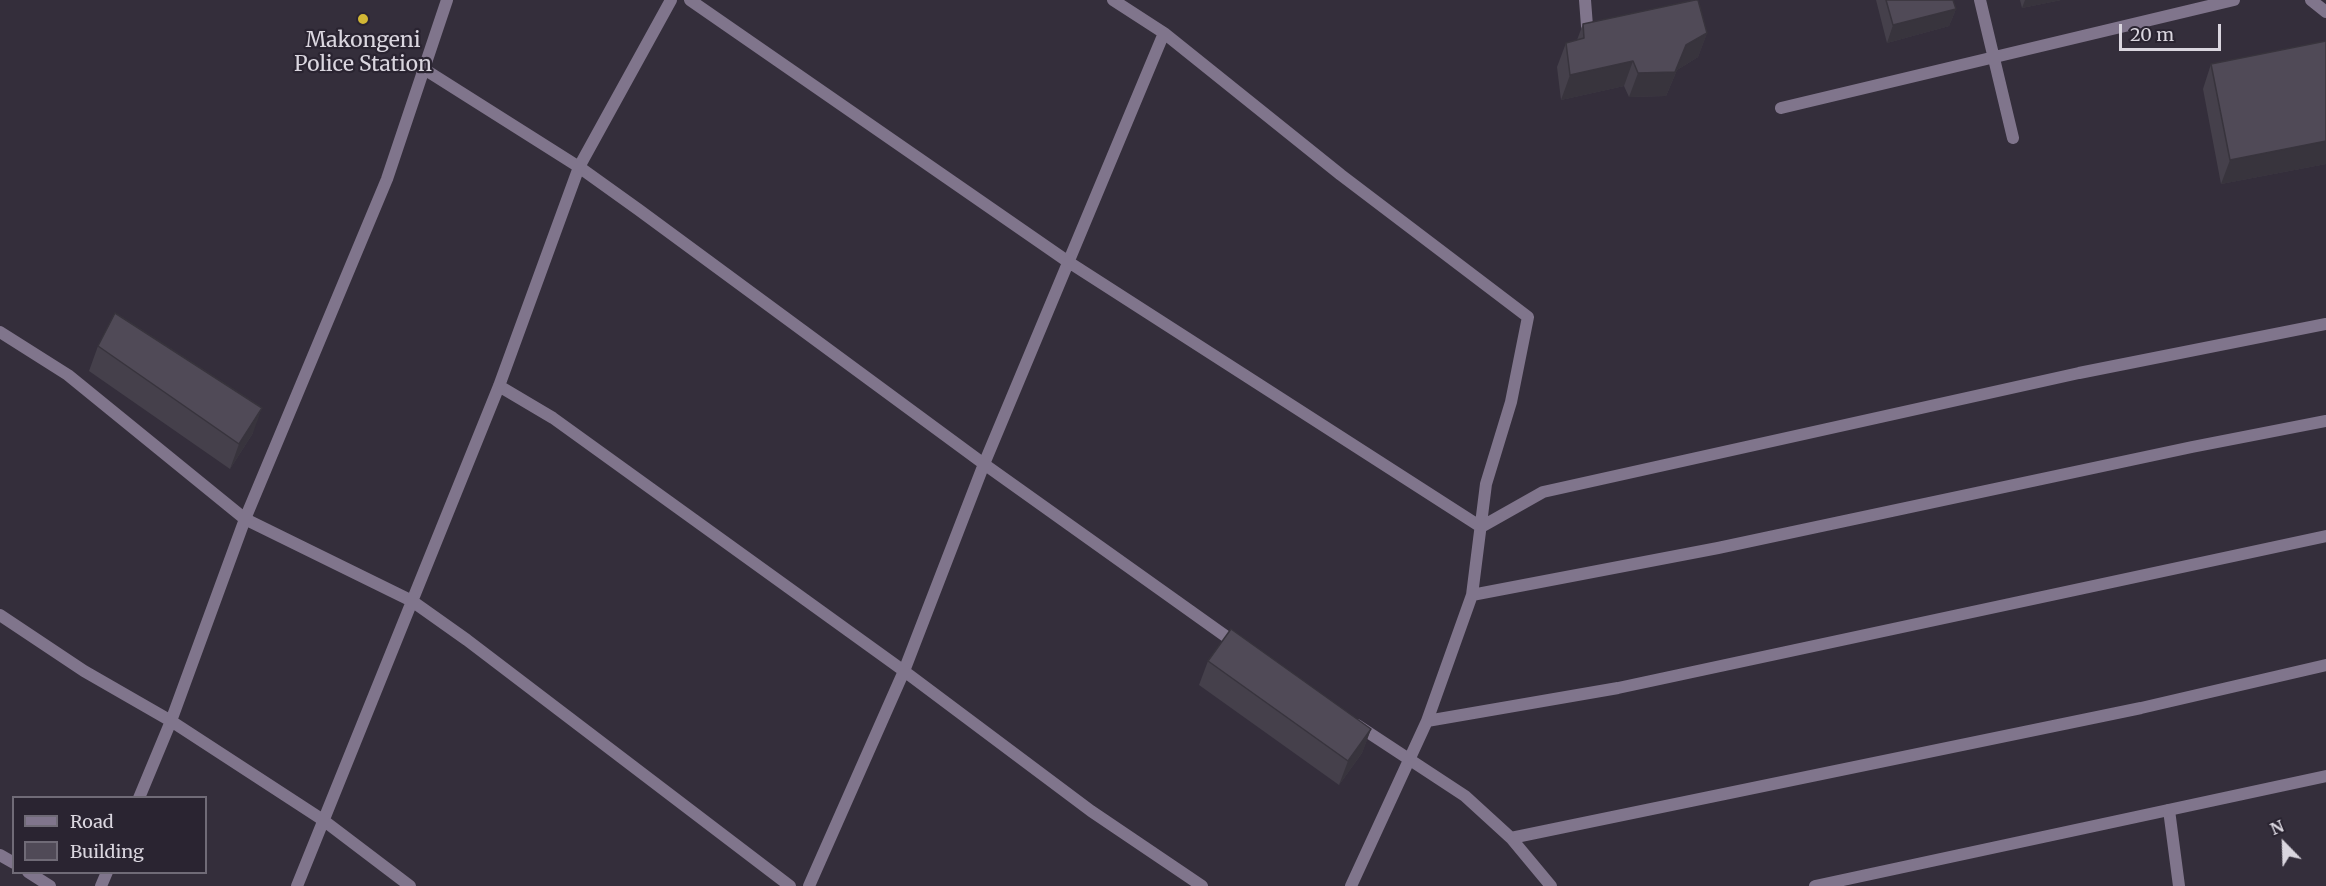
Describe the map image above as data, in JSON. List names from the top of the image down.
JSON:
{
  "places": ["Makongeni Police Station"],
  "legend": ["Road", "Building"],
  "scale_bar": "20 m",
  "north": "top left"
}
